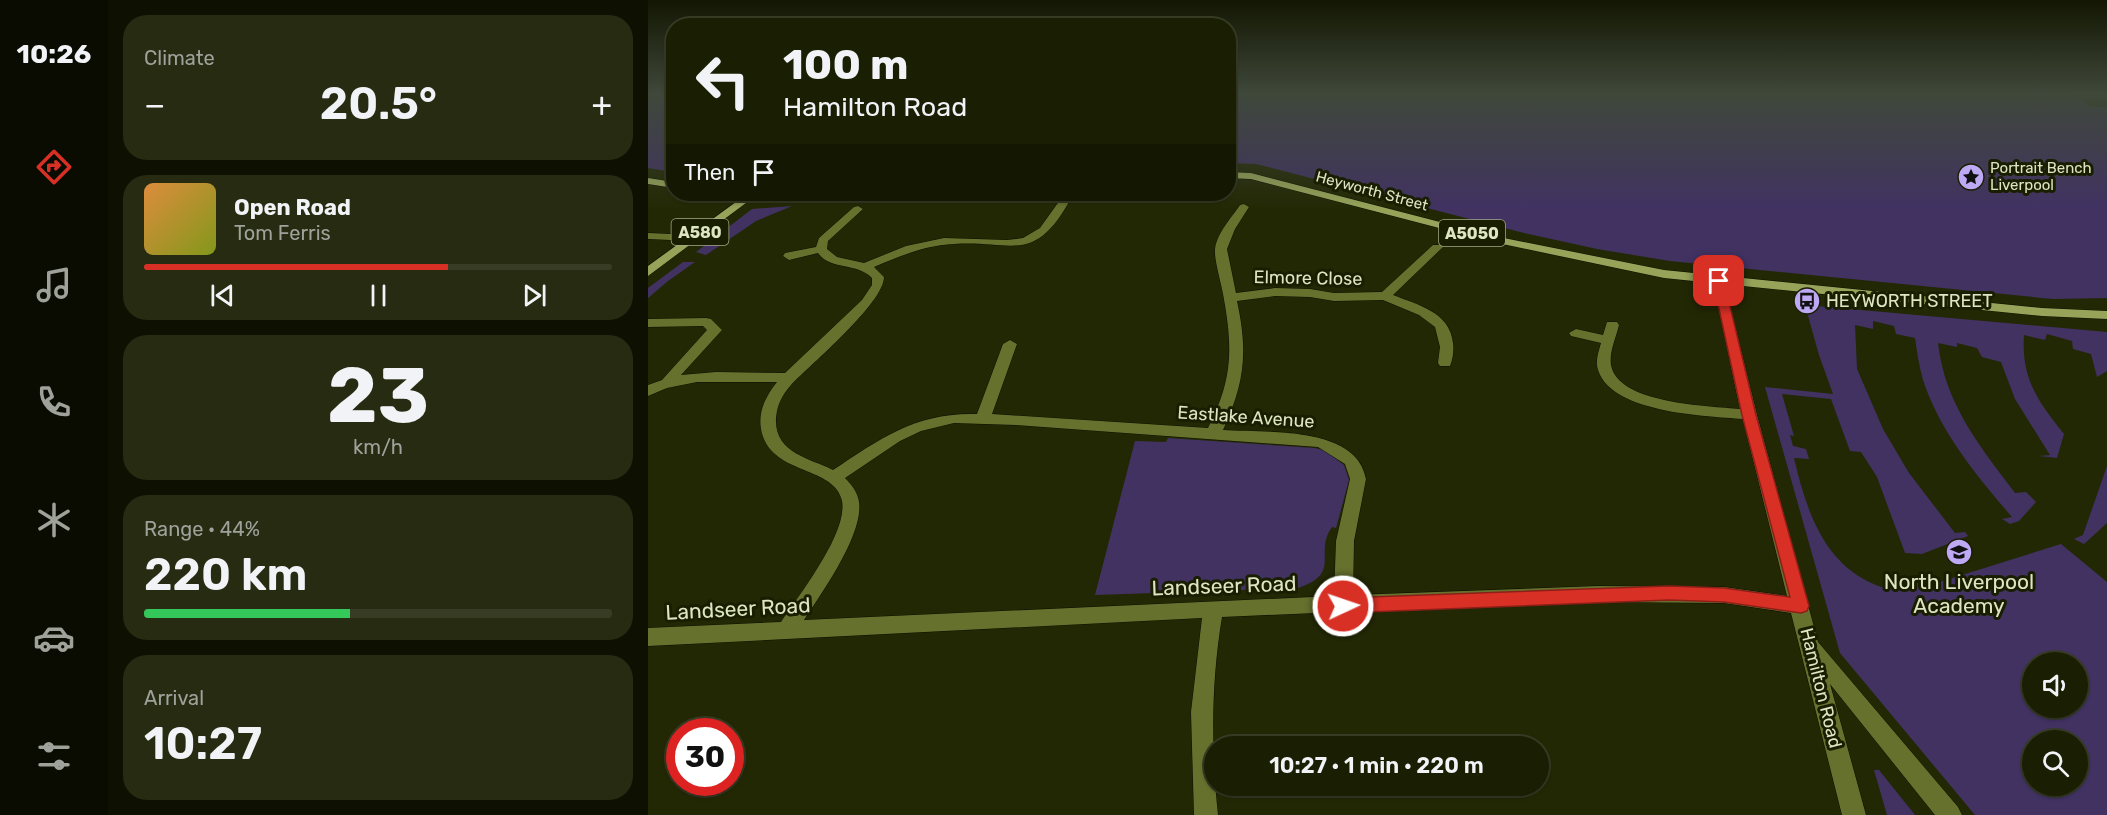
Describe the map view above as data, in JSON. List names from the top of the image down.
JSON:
{
  "streets": {
    "main road": ["Heyworth Street", "A580", "A5050"],
    "street": [
      "Elmore Close",
      "Eastlake Avenue",
      "Landseer Road",
      "Hamilton Road"
    ]
  },
  "crossings": [
    ["Heyworth Street", "A5050"],
    ["Heyworth Street", "Hamilton Road"],
    ["A5050", "Hamilton Road"],
    ["Eastlake Avenue", "Landseer Road"],
    ["Landseer Road", "Hamilton Road"]
  ],
  "places": {
    "place": ["Portrait Bench Liverpool"],
    "bus stop": ["HEYWORTH STREET"],
    "school or university": ["North Liverpool Academy"]
  },
  "page": {
    "tabs": "10:26",
    "tile": [
      "Climate",
      ["23", "km/h"],
      ["Range · 44%", "220 km"],
      ["Arrival", "10:27"]
    ],
    "turn": ["100 m", "Hamilton Road"],
    "heat": ["−", "20.5°", "+"],
    "then": "Then",
    "song": ["Open Road", "Tom Ferris"],
    "limit": "30",
    "trip": "10:27 · 1 min · 220 m"
  }
}
